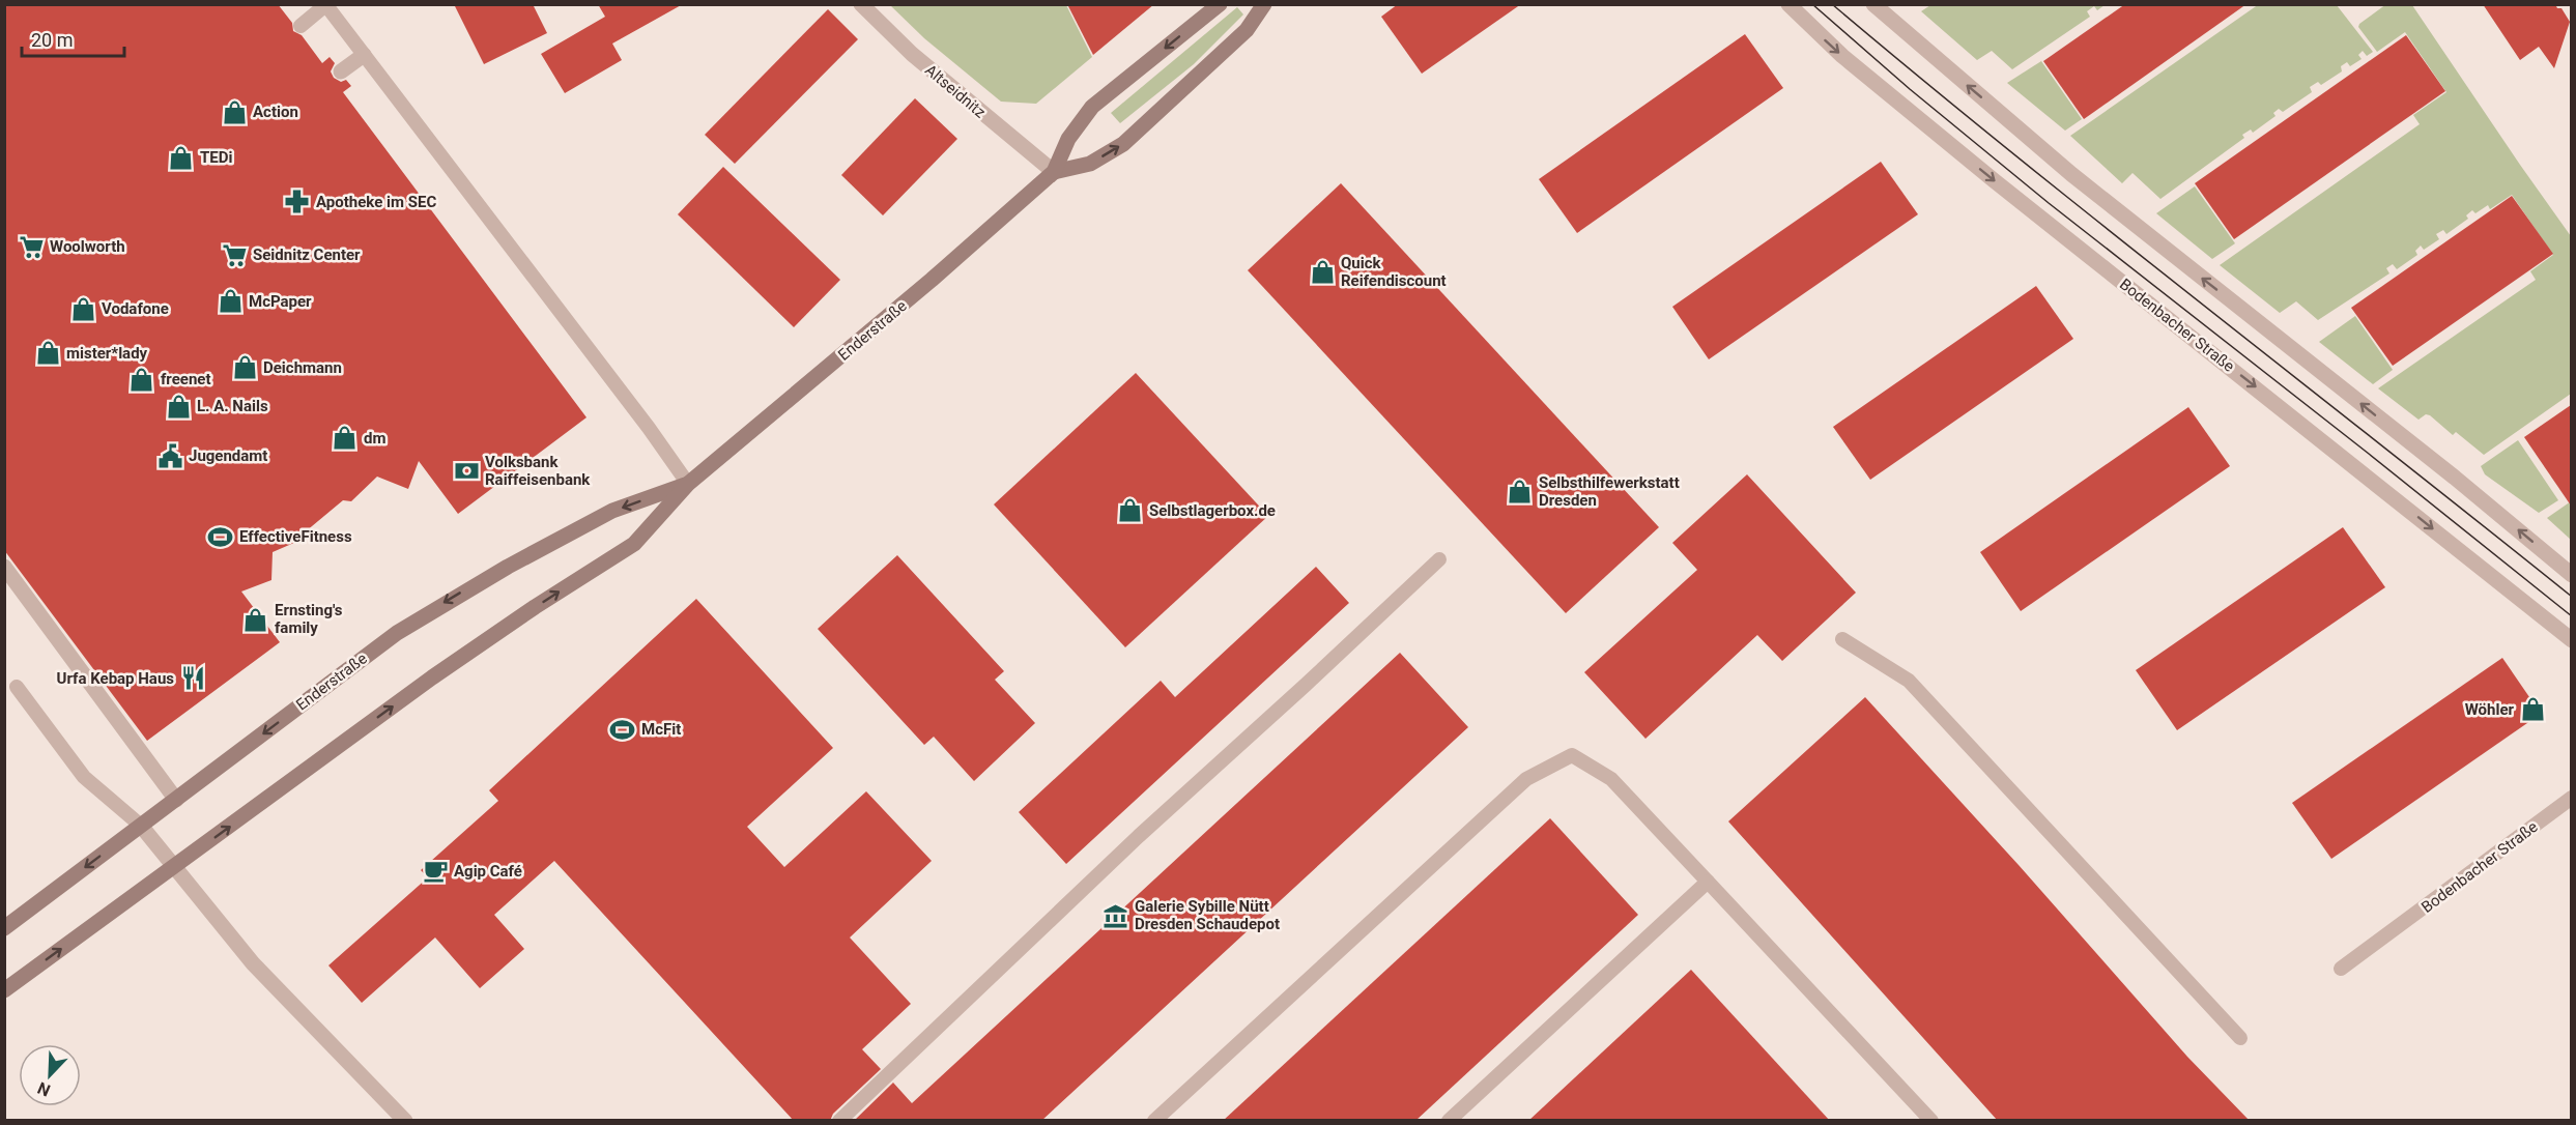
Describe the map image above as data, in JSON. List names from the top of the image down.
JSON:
{
  "streets": {
    "main road": ["Enderstraße"],
    "street": ["Altseidnitz", "Bodenbacher Straße"]
  },
  "crossings": [
    ["Altseidnitz", "Enderstraße"]
  ],
  "places": {
    "shop": [
      "Action",
      "TEDi",
      "Quick Reifendiscount",
      "McPaper",
      "Vodafone",
      "mister*lady",
      "Deichmann",
      "freenet",
      "L. A. Nails",
      "dm",
      "Selbsthilfewerkstatt Dresden",
      "Selbstlagerbox.de",
      "Ernsting's family",
      "Wöhler"
    ],
    "pharmacy": ["Apotheke im SEC"],
    "supermarket": ["Woolworth", "Seidnitz Center"],
    "public building": ["Jugendamt"],
    "bank": ["Volksbank Raiffeisenbank"],
    "sports": ["EffectiveFitness", "McFit"],
    "restaurant": ["Urfa Kebap Haus"],
    "cafe": ["Agip Café"],
    "museum": ["Galerie Sybille Nütt Dresden Schaudepot"]
  },
  "scale_bar": "20 m",
  "north": "bottom left"
}
